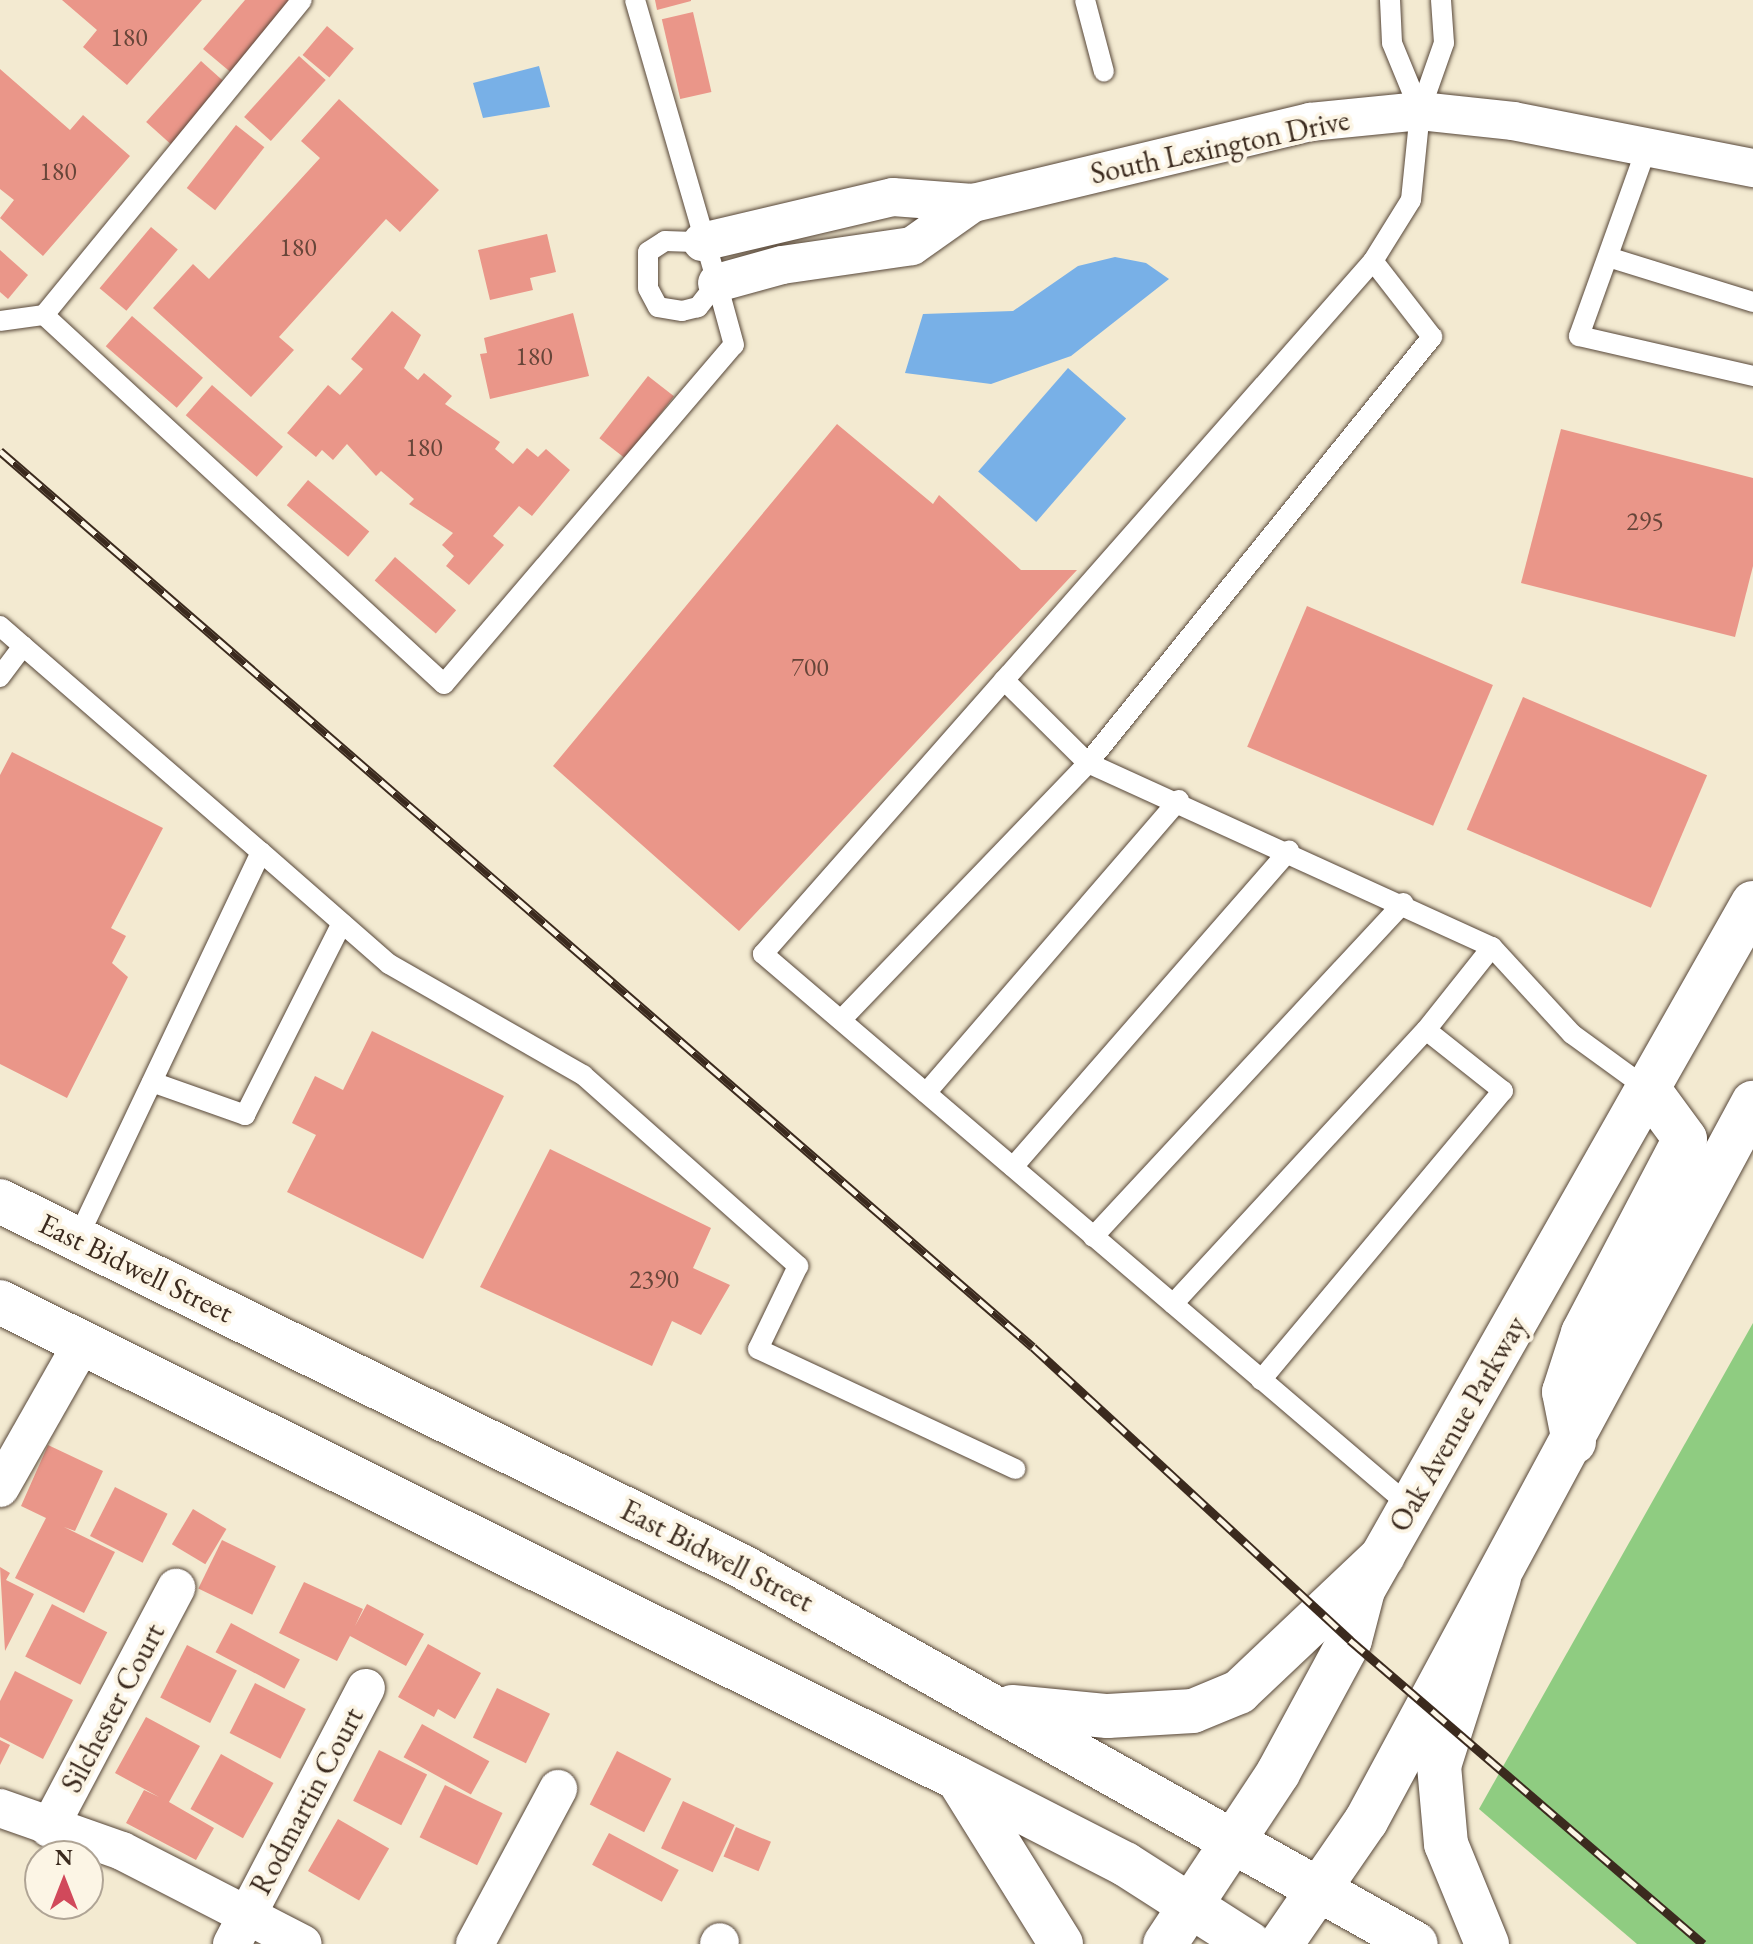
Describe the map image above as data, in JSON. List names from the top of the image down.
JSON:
{
  "streets": {
    "main road": ["East Bidwell Street", "Oak Avenue Parkway"],
    "street": ["South Lexington Drive", "Silchester Court", "Rodmartin Court"]
  },
  "crossings": [
    ["East Bidwell Street", "Oak Avenue Parkway"]
  ],
  "house_numbers": [
    "180",
    "180",
    "180",
    "180",
    "180",
    "295",
    "700",
    "2390"
  ],
  "north": "top"
}
